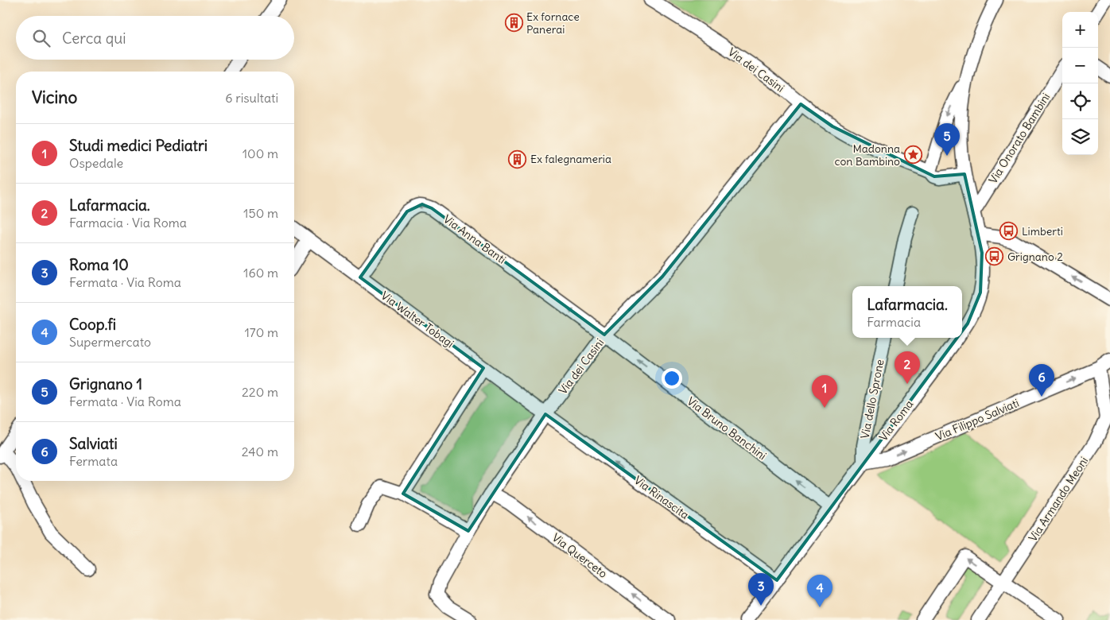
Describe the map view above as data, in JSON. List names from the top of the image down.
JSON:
{
  "streets": {
    "street": [
      "Via dei Casini",
      "Via Onorato Bambini",
      "Via Anna Banti",
      "Via Walter Tobagi",
      "Via dello Sprone",
      "Via Filippo Salviati",
      "Via Roma",
      "Via Bruno Banchini",
      "Via Rinascita",
      "Via Armando Meoni",
      "Via Querceto"
    ]
  },
  "crossings": [
    ["Via dei Casini", "Via Anna Banti"],
    ["Via dei Casini", "Via Walter Tobagi"],
    ["Via dei Casini", "Via Roma"],
    ["Via dei Casini", "Via Bruno Banchini"],
    ["Via dei Casini", "Via Rinascita"],
    ["Via dei Casini", "Via Querceto"],
    ["Via Onorato Bambini", "Via Roma"],
    ["Via Anna Banti", "Via Walter Tobagi"],
    ["Via Anna Banti", "Via Bruno Banchini"],
    ["Via Walter Tobagi", "Via Rinascita"],
    ["Via dello Sprone", "Via Filippo Salviati"],
    ["Via dello Sprone", "Via Roma"],
    ["Via Filippo Salviati", "Via Roma"],
    ["Via Filippo Salviati", "Via Armando Meoni"],
    ["Via Roma", "Via Bruno Banchini"],
    ["Via Roma", "Via Rinascita"]
  ],
  "one_way": [
    "Via Walter Tobagi",
    "Via Filippo Salviati",
    "Via Bruno Banchini",
    "Via Rinascita",
    "Via Querceto"
  ],
  "places": {
    "building": ["Ex fornace Panerai", "Ex falegnameria"],
    "place": ["Madonna con Bambino"],
    "bus stop": ["Limberti", "Grignano 2"]
  },
  "page": {
    "map_buttons": ["+", "−"],
    "search": "Cerca qui",
    "heading": ["Vicino", "6 risultati"],
    "pins": [
      "5",
      "2",
      "6",
      "1",
      "3",
      "4"
    ],
    "list": [
      {
        "mark": "1",
        "name": "Studi medici Pediatri",
        "note": "Ospedale",
        "value": "100 m"
      },
      {
        "mark": "2",
        "name": "Lafarmacia.",
        "note": "Farmacia · Via Roma",
        "value": "150 m"
      },
      {
        "mark": "3",
        "name": "Roma 10",
        "note": "Fermata · Via Roma",
        "value": "160 m"
      },
      {
        "mark": "4",
        "name": "Coop.fi",
        "note": "Supermercato",
        "value": "170 m"
      },
      {
        "mark": "5",
        "name": "Grignano 1",
        "note": "Fermata · Via Roma",
        "value": "220 m"
      },
      {
        "mark": "6",
        "name": "Salviati",
        "note": "Fermata",
        "value": "240 m"
      }
    ],
    "popup": ["Lafarmacia.", "Farmacia"]
  }
}
